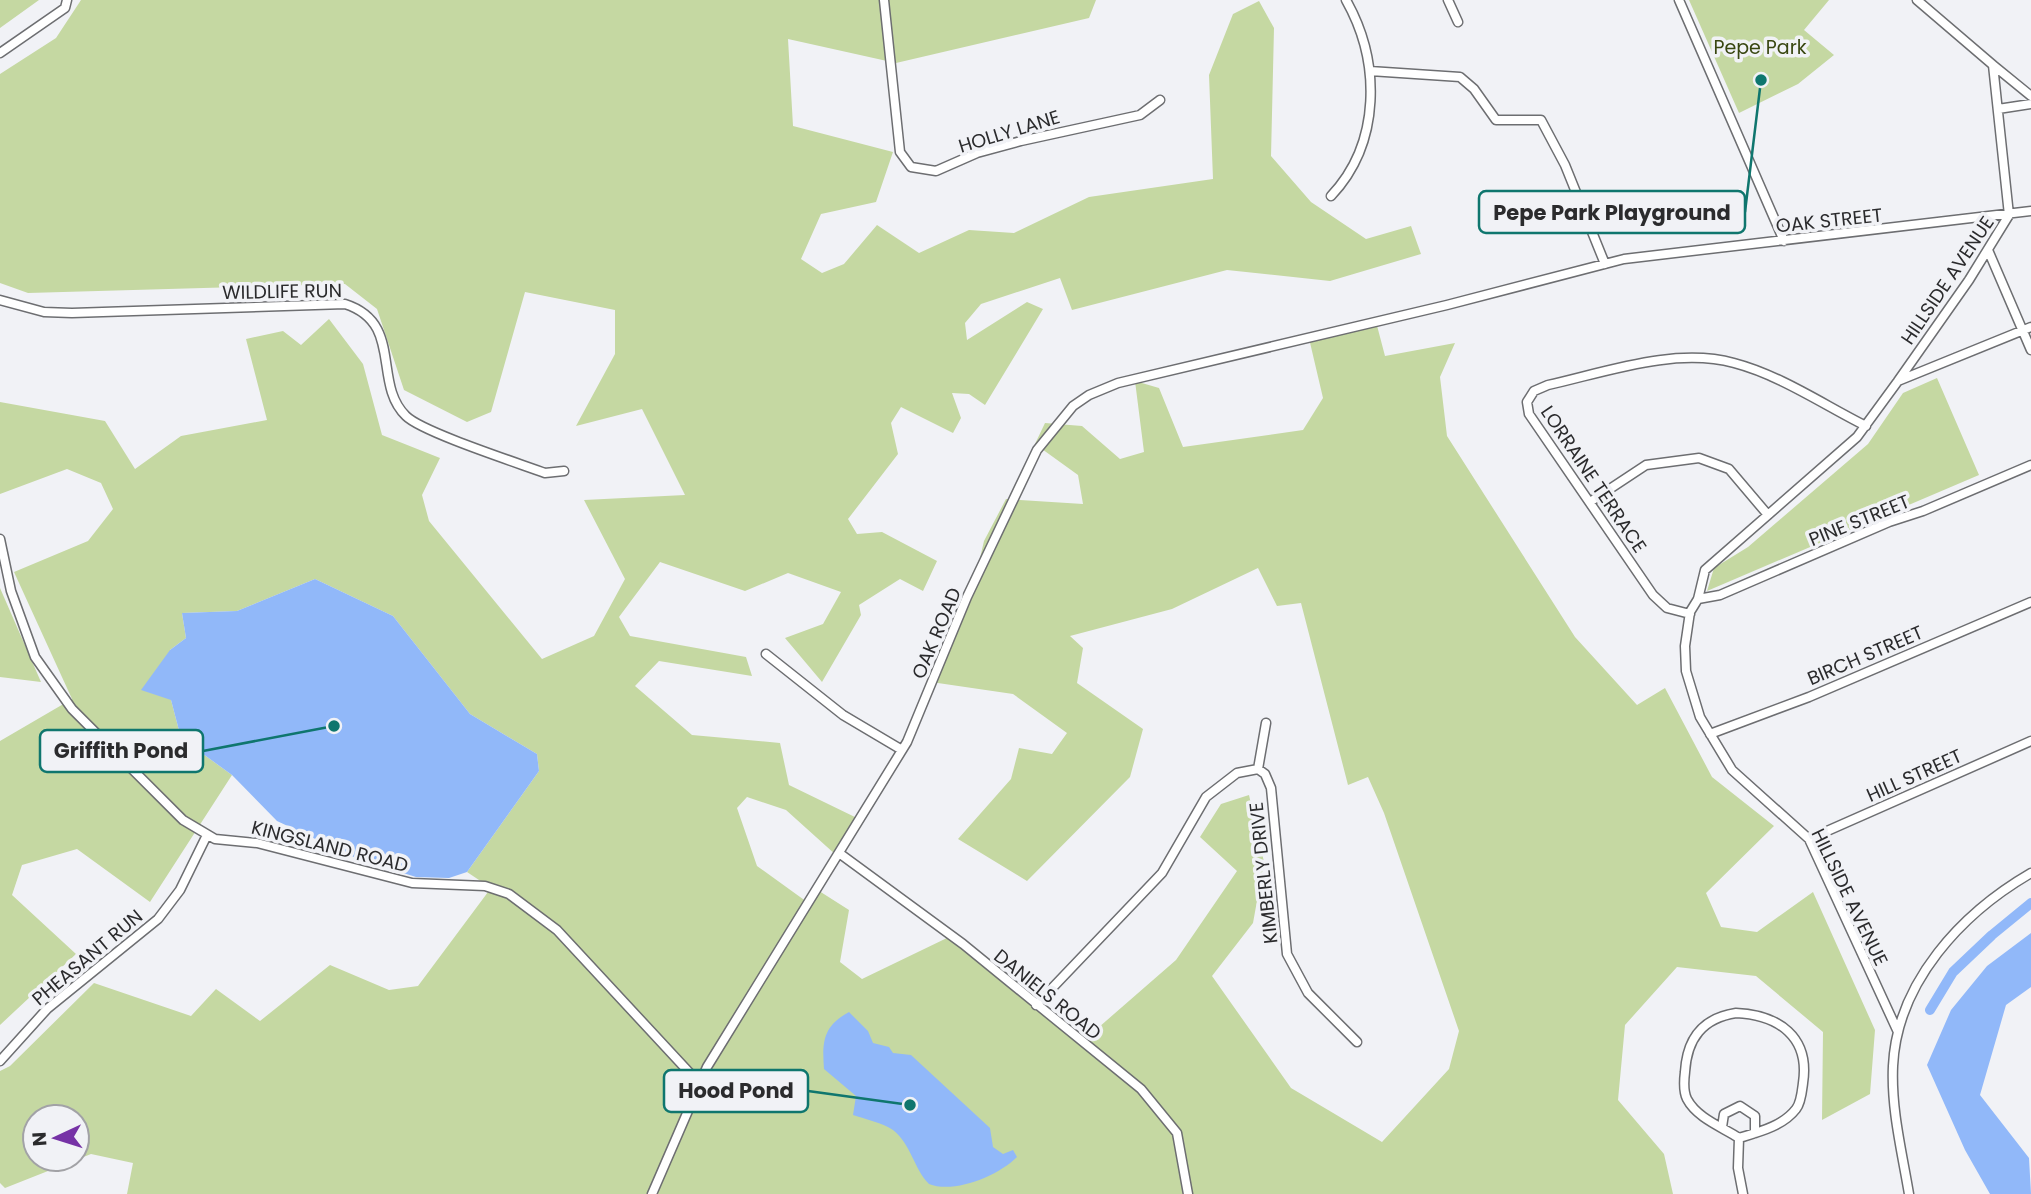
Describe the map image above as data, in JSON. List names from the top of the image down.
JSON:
{
  "streets": {
    "street": [
      "HOLLY LANE",
      "OAK STREET",
      "HILLSIDE AVENUE",
      "WILDLIFE RUN",
      "LORRAINE TERRACE",
      "PINE STREET",
      "OAK ROAD",
      "BIRCH STREET",
      "HILL STREET",
      "KINGSLAND ROAD",
      "KIMBERLY DRIVE",
      "PHEASANT RUN",
      "DANIELS ROAD"
    ]
  },
  "crossings": [
    ["OAK STREET", "HILLSIDE AVENUE"],
    ["OAK STREET", "OAK ROAD"],
    ["HILLSIDE AVENUE", "LORRAINE TERRACE"],
    ["HILLSIDE AVENUE", "PINE STREET"],
    ["HILLSIDE AVENUE", "BIRCH STREET"],
    ["HILLSIDE AVENUE", "HILL STREET"],
    ["OAK ROAD", "KINGSLAND ROAD"],
    ["OAK ROAD", "DANIELS ROAD"],
    ["KINGSLAND ROAD", "PHEASANT RUN"]
  ],
  "parks": ["Pepe Park"],
  "places": ["Pepe Park Playground", "Griffith Pond", "Hood Pond"],
  "north": "left"
}
